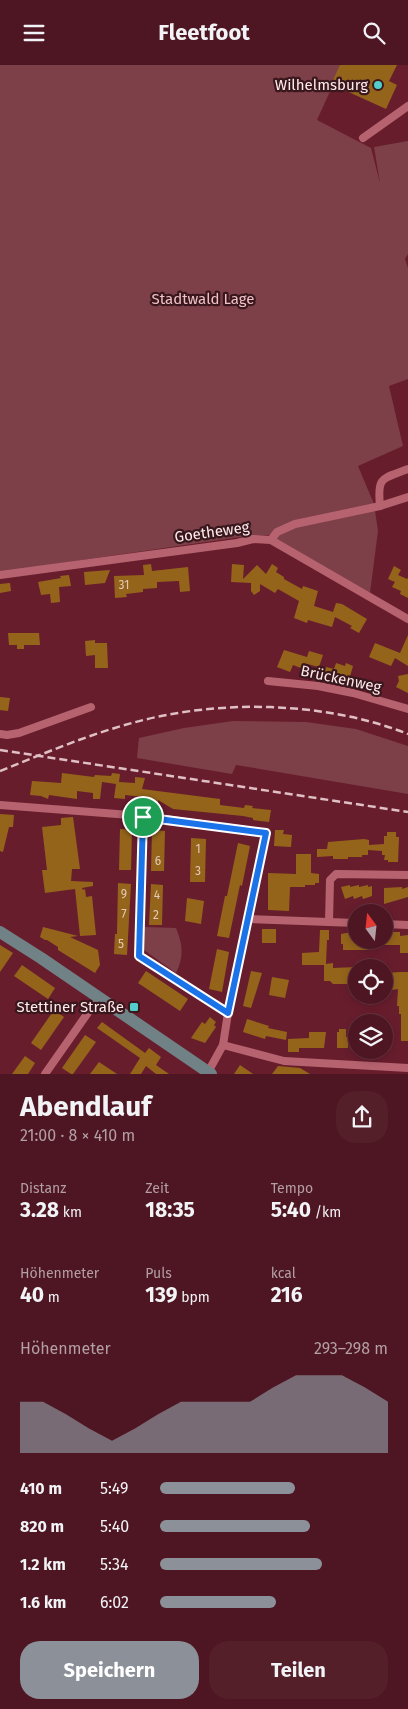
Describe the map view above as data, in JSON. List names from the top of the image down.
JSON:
{
  "streets": {
    "street": ["Goetheweg", "Brückenweg"]
  },
  "parks": ["Stadtwald Lage"],
  "places": {
    "other": ["Wilhelmsburg"],
    "transit": ["Stettiner Straße"]
  },
  "house_numbers": [
    "31",
    "1",
    "6",
    "3",
    "9",
    "4",
    "7",
    "2",
    "5"
  ],
  "north": "top",
  "page": {
    "header": "Fleetfoot",
    "heading": ["Abendlauf", "21:00 · 8 × 410 m"],
    "stats": [
      ["Distanz", "3.28 km"],
      ["Zeit", "18:35"],
      ["Tempo", "5:40 /km"],
      ["Höhenmeter", "40 m"],
      ["Puls", "139 bpm"],
      ["kcal", "216"]
    ],
    "chart": ["Höhenmeter", "293–298 m"],
    "list": [
      {
        "name": "410 m",
        "note": "5:49"
      },
      {
        "name": "820 m",
        "note": "5:40"
      },
      {
        "name": "1.2 km",
        "note": "5:34"
      },
      {
        "name": "1.6 km",
        "note": "6:02"
      }
    ],
    "buttons": ["Speichern", "Teilen"]
  }
}
